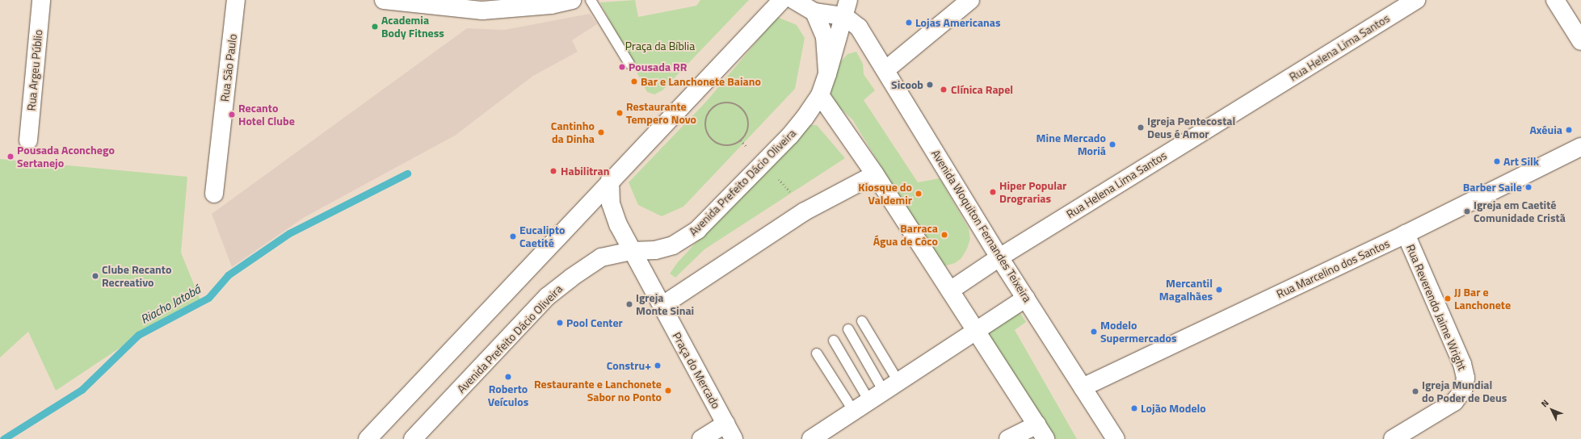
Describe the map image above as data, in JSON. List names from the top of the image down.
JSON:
{
  "streets": {
    "street": [
      "Rua Helena Lima Santos",
      "Rua São Paulo",
      "Rua Argeu Públio",
      "Avenida Prefeito Dácio Oliveira",
      "Avenida Woquiton Fernandes Teixeira",
      "Rua Marcelino dos Santos",
      "Rua Reverendo Jaime Wright",
      "Praça do Mercado"
    ]
  },
  "crossings": [
    ["Rua Helena Lima Santos", "Avenida Woquiton Fernandes Teixeira"],
    ["Avenida Prefeito Dácio Oliveira", "Avenida Woquiton Fernandes Teixeira"],
    ["Avenida Prefeito Dácio Oliveira", "Praça do Mercado"],
    ["Avenida Woquiton Fernandes Teixeira", "Rua Marcelino dos Santos"],
    ["Rua Marcelino dos Santos", "Rua Reverendo Jaime Wright"]
  ],
  "water": ["Riacho Jatobá"],
  "parks": ["Praça da Bíblia"],
  "places": [
    "Lojas Americanas",
    "Academia Body Fitness",
    "Pousada RR",
    "Bar e Lanchonete Baiano",
    "Sicoob",
    "Clínica Rapel",
    "Restaurante Tempero Novo",
    "Recanto Hotel Clube",
    "Igreja Pentecostal Deus é Amor",
    "Axéuia",
    "Cantinho da Dinha",
    "Mine Mercado Moriá",
    "Pousada Aconchego Sertanejo",
    "Art Silk",
    "Habilitran",
    "Barber Saile",
    "Hiper Popular Drograrias",
    "Kiosque do Valdemir",
    "Igreja em Caetité Comunidade Cristã",
    "Barraca Água de Côco",
    "Eucalipto Caetité",
    "Clube Recanto Recreativo",
    "Mercantil Magalhães",
    "JJ Bar e Lanchonete",
    "Igreja Monte Sinai",
    "Pool Center",
    "Modelo Supermercados",
    "Constru+",
    "Roberto Veículos",
    "Restaurante e Lanchonete Sabor no Ponto",
    "Igreja Mundial do Poder de Deus",
    "Lojão Modelo"
  ],
  "north": "top left"
}
